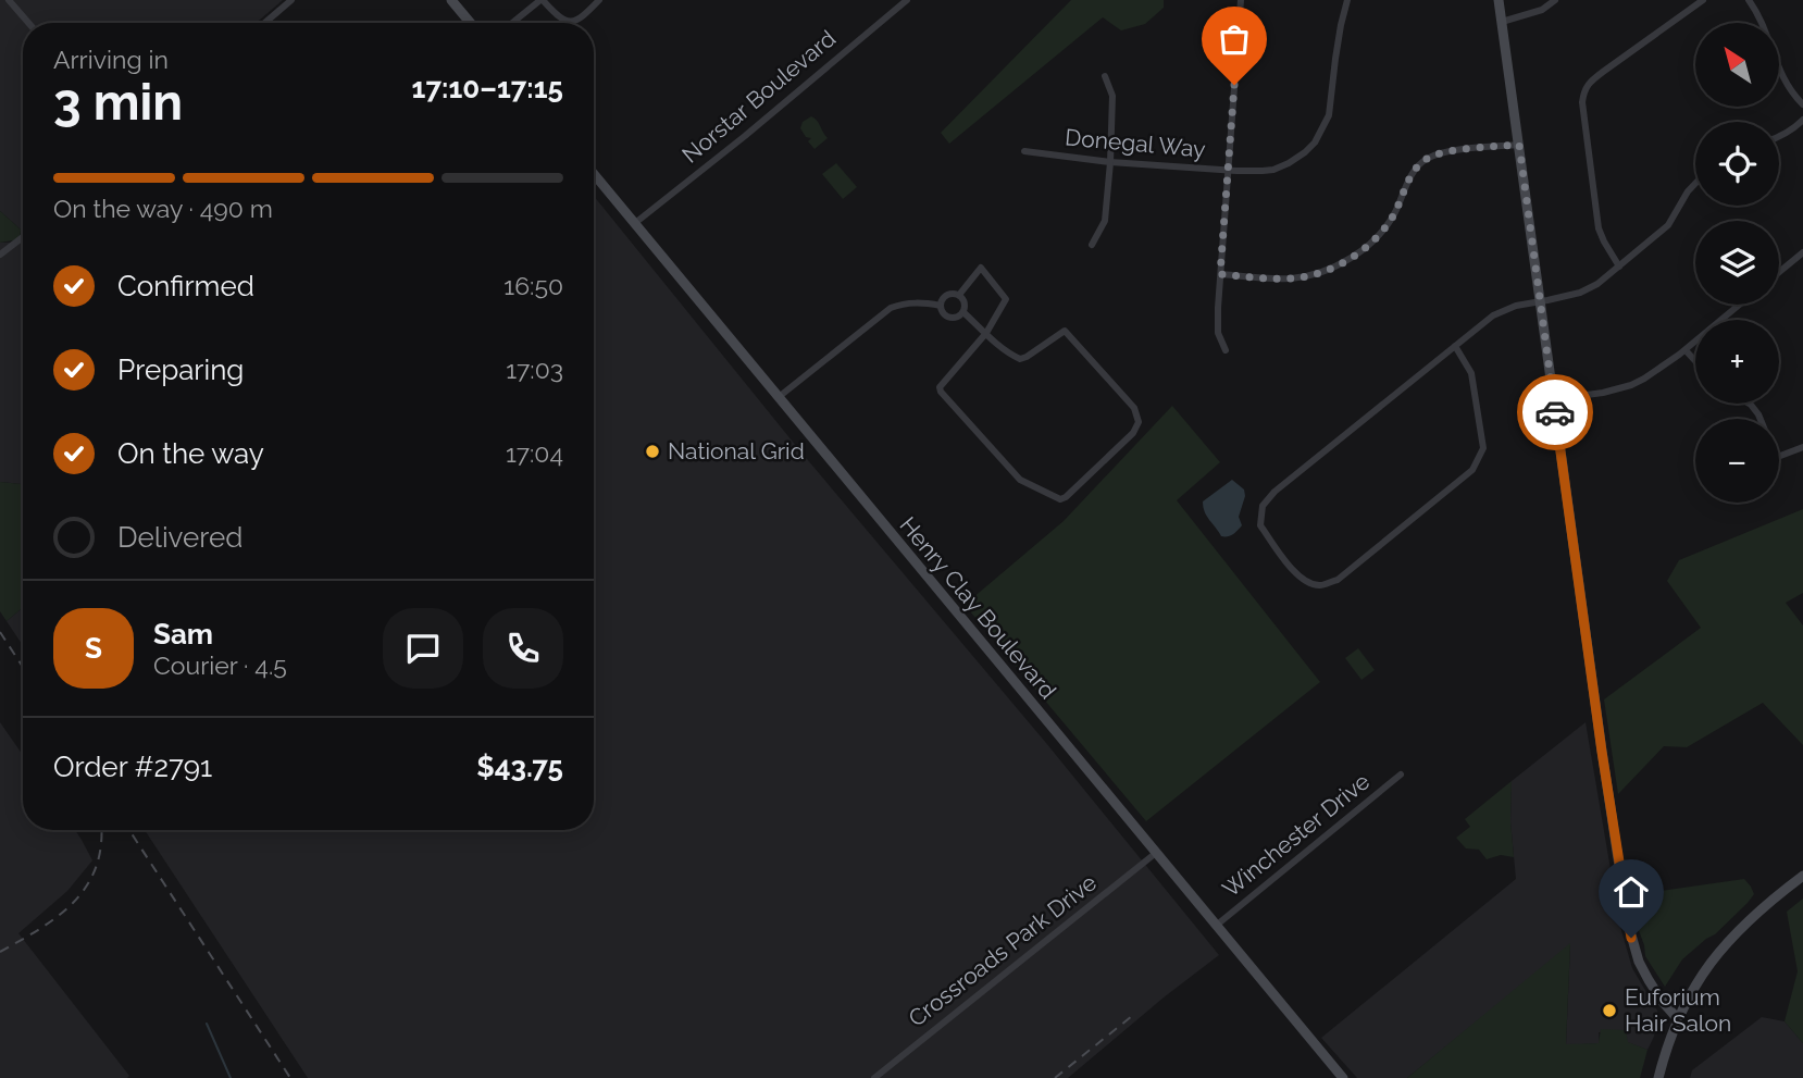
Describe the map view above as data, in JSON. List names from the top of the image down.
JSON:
{
  "streets": {
    "main road": ["Henry Clay Boulevard"],
    "street": [
      "Norstar Boulevard",
      "Donegal Way",
      "Winchester Drive",
      "Crossroads Park Drive"
    ]
  },
  "crossings": [
    ["Norstar Boulevard", "Henry Clay Boulevard"],
    ["Henry Clay Boulevard", "Winchester Drive"],
    ["Henry Clay Boulevard", "Crossroads Park Drive"]
  ],
  "places": ["National Grid", "Euforium Hair Salon"],
  "north": "top left",
  "page": {
    "map_buttons": ["+", "−"],
    "heading": ["3 min", "Arriving in", "17:10–17:15"],
    "panel": [
      "Sam",
      "Courier · 4.5",
      "Order #2791",
      "$43.75"
    ],
    "bar": "On the way · 490 m",
    "list": [
      ["Confirmed", "16:50"],
      ["Preparing", "17:03"],
      ["On the way", "17:04"],
      "Delivered"
    ],
    "round": "S"
  }
}
